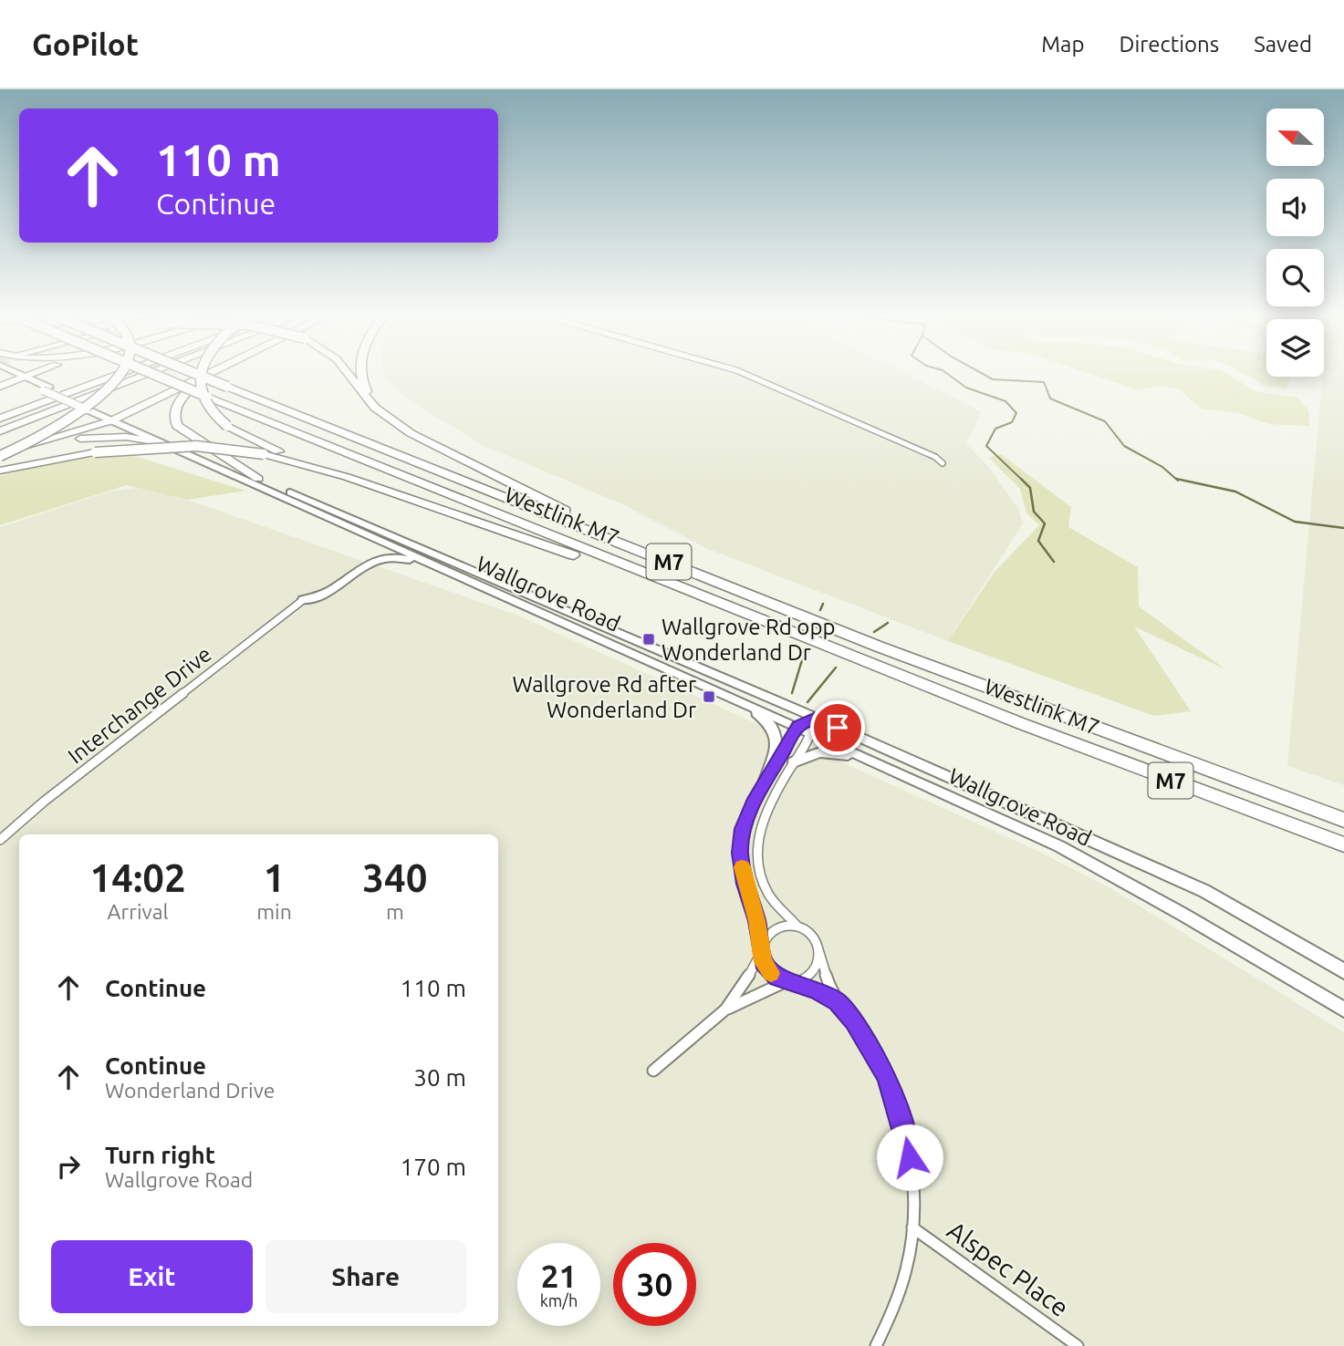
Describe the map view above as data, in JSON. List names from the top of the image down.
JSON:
{
  "streets": {
    "highway": ["Westlink M7", "M7"],
    "main road": ["Wallgrove Road"],
    "street": ["Interchange Drive", "Alspec Place"]
  },
  "crossings": [
    ["Westlink M7", "M7"]
  ],
  "places": {
    "transit": ["Wallgrove Rd opp Wonderland Dr", "Wallgrove Rd after Wonderland Dr"]
  },
  "north": "left",
  "page": {
    "header": "GoPilot",
    "nav": ["Map", "Directions", "Saved"],
    "turn": ["110 m", "Continue"],
    "eta": [
      "14:02",
      "Arrival",
      "1",
      "min",
      "340",
      "m"
    ],
    "list": [
      {
        "name": "Continue",
        "value": "110 m"
      },
      {
        "name": "Continue",
        "note": "Wonderland Drive",
        "value": "30 m"
      },
      {
        "name": "Turn right",
        "note": "Wallgrove Road",
        "value": "170 m"
      }
    ],
    "buttons": ["Exit", "Share"],
    "speed": "21 km/h",
    "limit": "30"
  }
}
